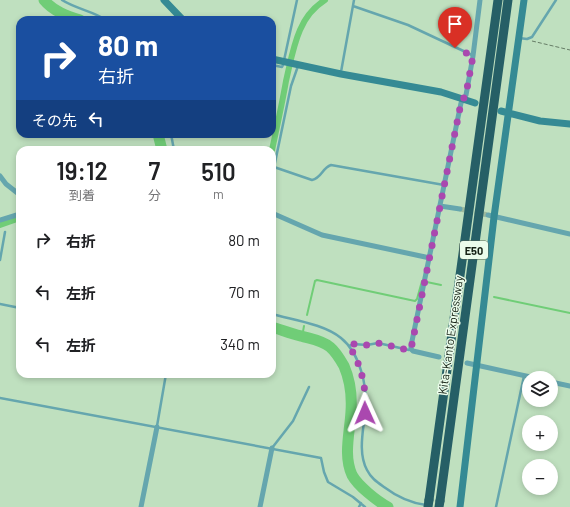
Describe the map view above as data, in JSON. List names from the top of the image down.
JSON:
{
  "streets": {
    "highway": ["E50", "Kita-Kanto Expressway"]
  },
  "page": {
    "turn": ["80 m", "右折"],
    "then": "その先",
    "eta": [
      "19:12",
      "到着",
      "7",
      "分",
      "510",
      "m"
    ],
    "list": [
      {
        "name": "右折",
        "value": "80 m"
      },
      {
        "name": "左折",
        "value": "70 m"
      },
      {
        "name": "左折",
        "value": "340 m"
      }
    ],
    "map_buttons": ["+", "−"]
  }
}
